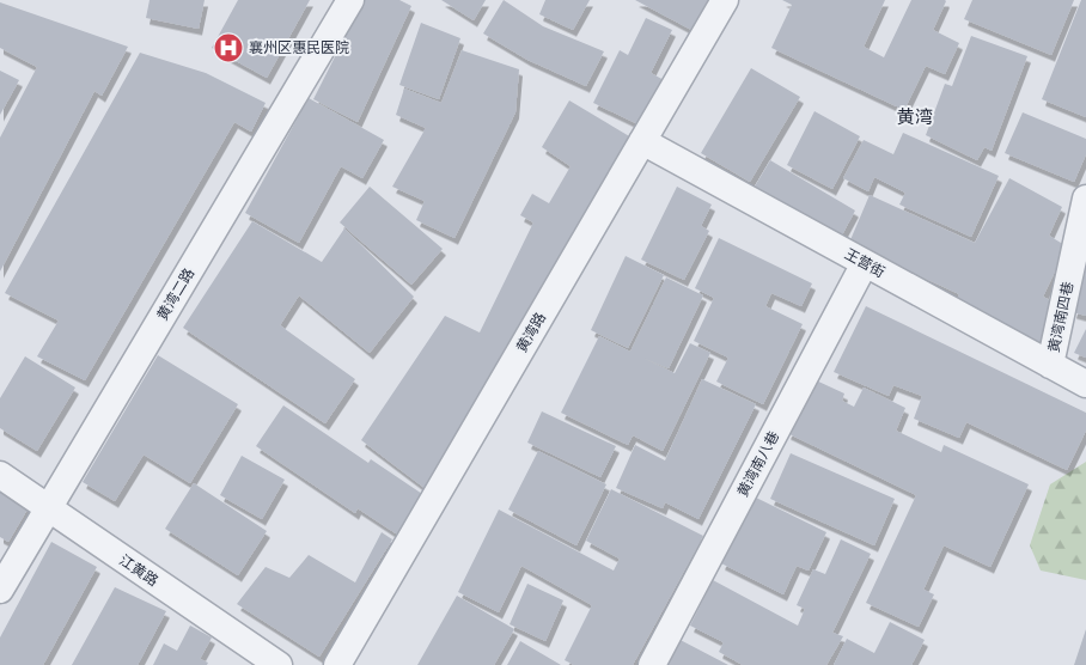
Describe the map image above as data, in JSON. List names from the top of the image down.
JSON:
{
  "streets": {
    "street": [
      "王营街",
      "黄湾二路",
      "黄湾南四巷",
      "黄湾路",
      "黄湾南八巷",
      "江黄路"
    ]
  },
  "crossings": [
    ["王营街", "黄湾南四巷"],
    ["王营街", "黄湾路"],
    ["王营街", "黄湾南八巷"],
    ["黄湾二路", "江黄路"]
  ],
  "districts": ["黄湾"],
  "places": {
    "hospital": ["襄州区惠民医院"]
  }
}
